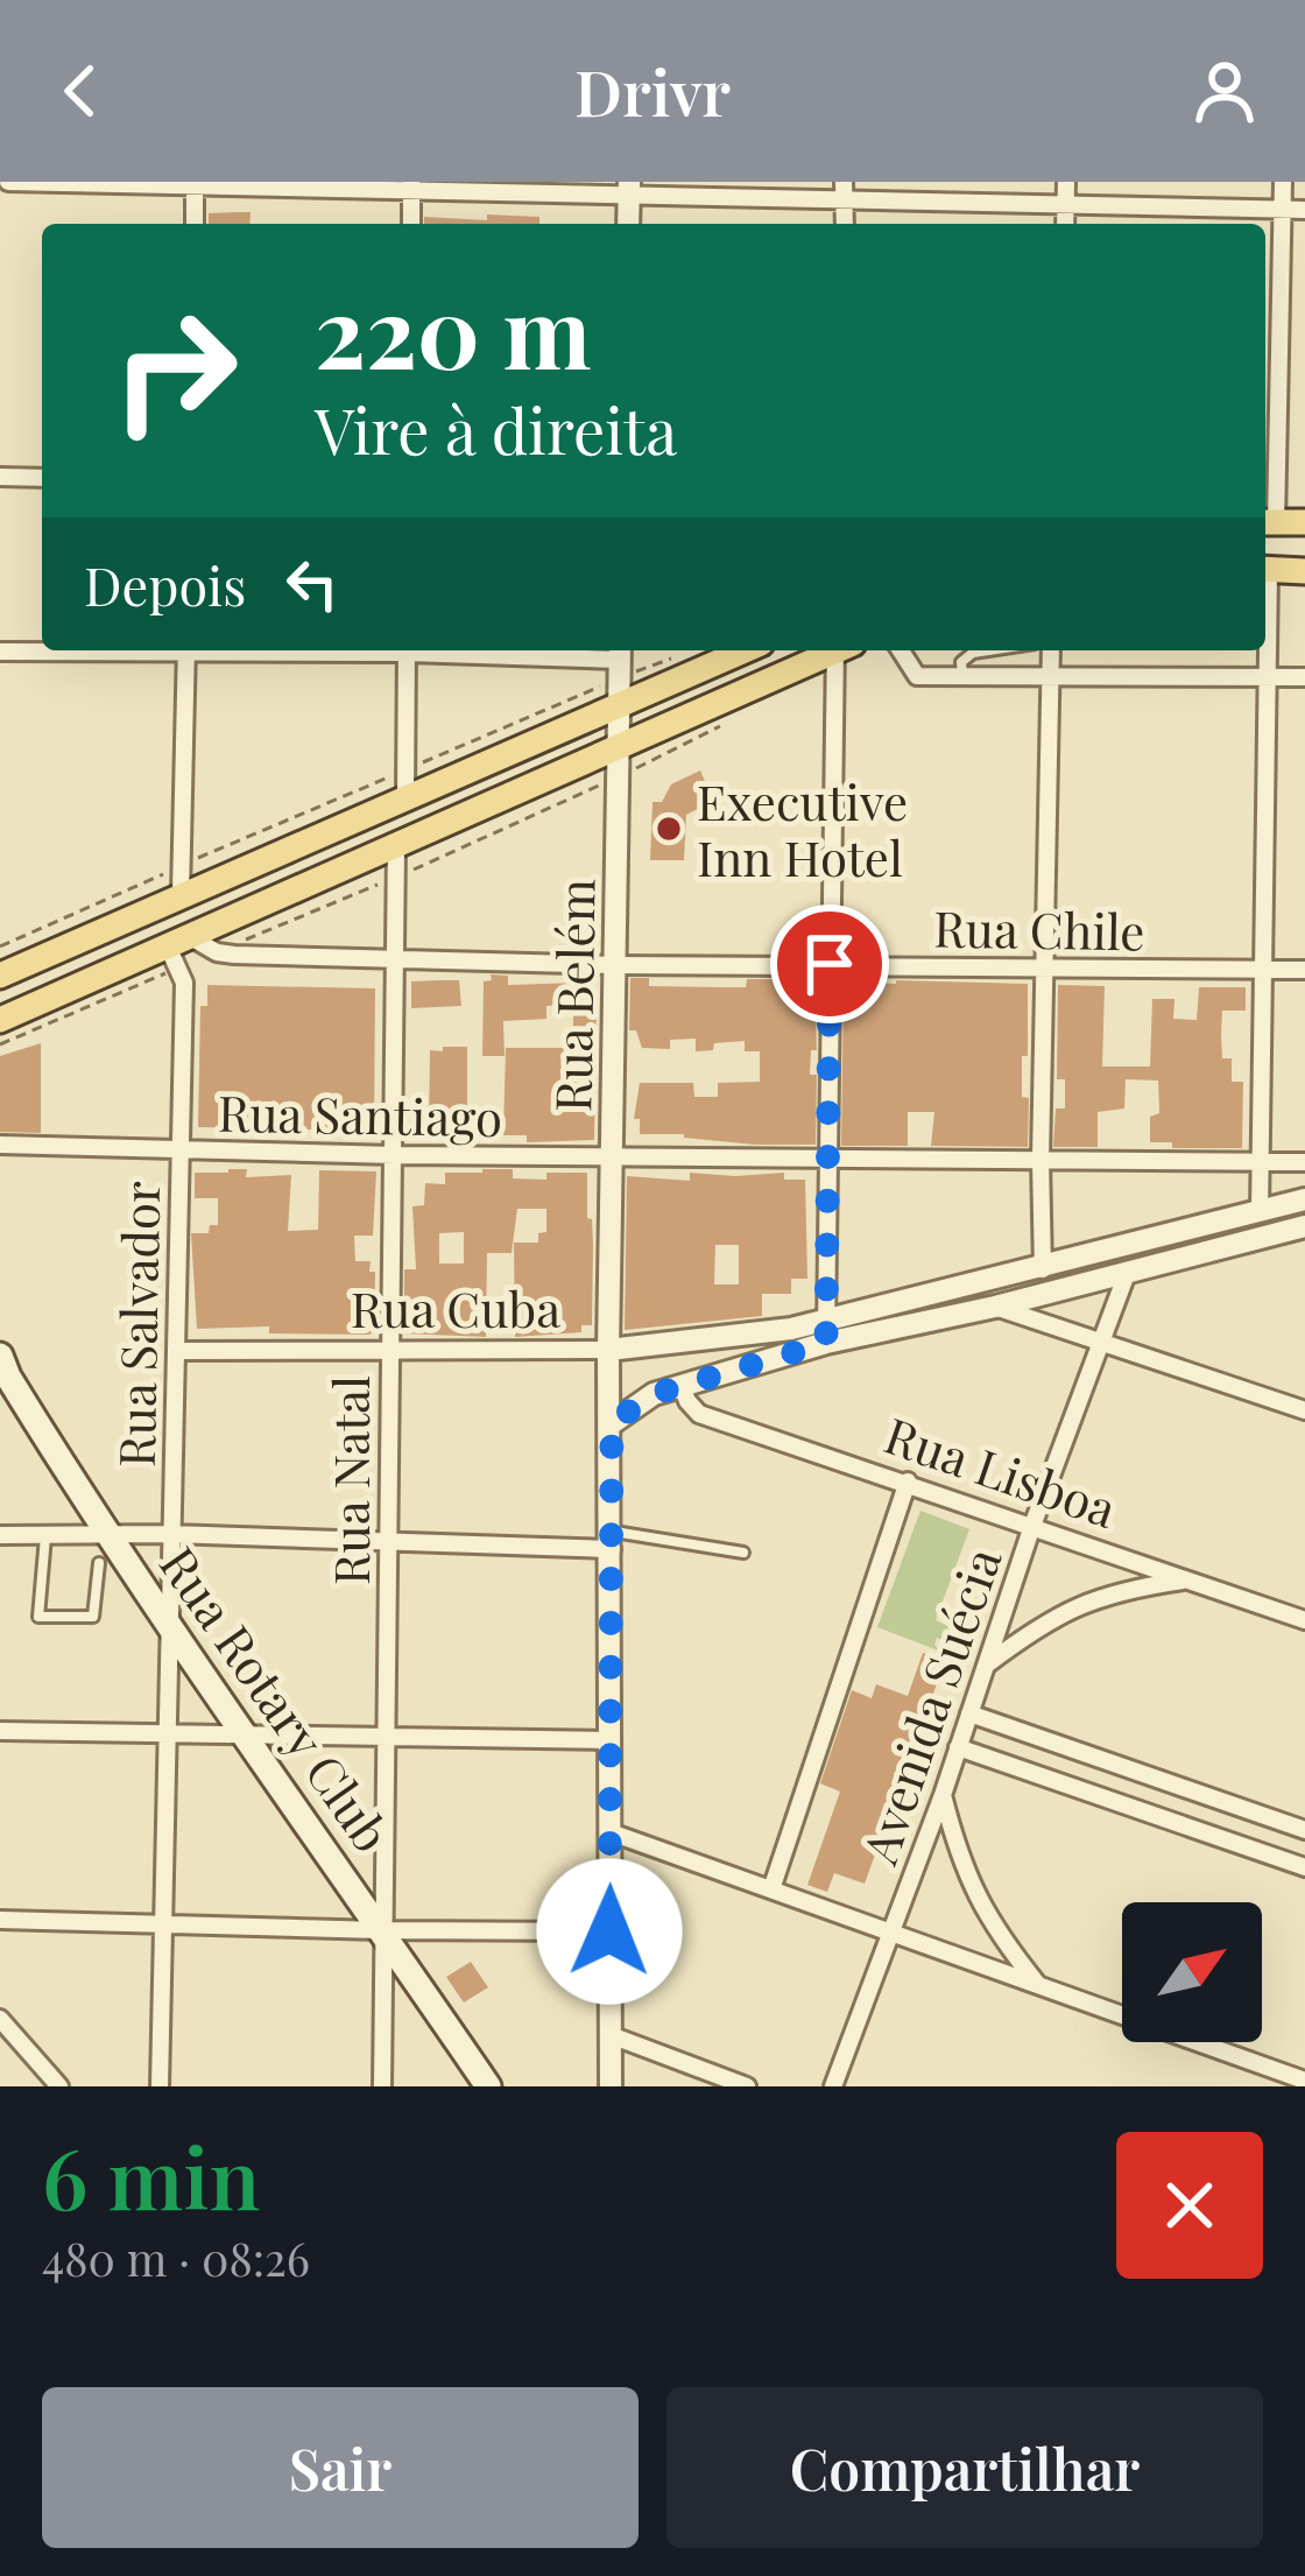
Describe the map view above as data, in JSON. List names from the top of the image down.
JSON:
{
  "streets": {
    "main road": ["Rua Rotary Club"],
    "street": [
      "Rua Chile",
      "Rua Belém",
      "Rua Santiago",
      "Rua Cuba",
      "Rua Salvador",
      "Rua Lisboa",
      "Rua Natal",
      "Avenida Suécia"
    ]
  },
  "crossings": [
    ["Rua Chile", "Rua Belém"],
    ["Rua Chile", "Rua Salvador"],
    ["Rua Chile", "Rua Natal"],
    ["Rua Belém", "Rua Santiago"],
    ["Rua Belém", "Rua Cuba"],
    ["Rua Santiago", "Rua Salvador"],
    ["Rua Santiago", "Rua Natal"],
    ["Rua Cuba", "Rua Salvador"],
    ["Rua Cuba", "Rua Natal"],
    ["Rua Salvador", "Rua Rotary Club"],
    ["Rua Lisboa", "Avenida Suécia"],
    ["Rua Natal", "Rua Rotary Club"]
  ],
  "places": ["Executive Inn Hotel"],
  "north": "top right",
  "page": {
    "header": "Drivr",
    "turn": ["220 m", "Vire à direita"],
    "then": "Depois",
    "heading": ["6 min", "480 m · 08:26"],
    "buttons": ["Sair", "Compartilhar"]
  }
}
